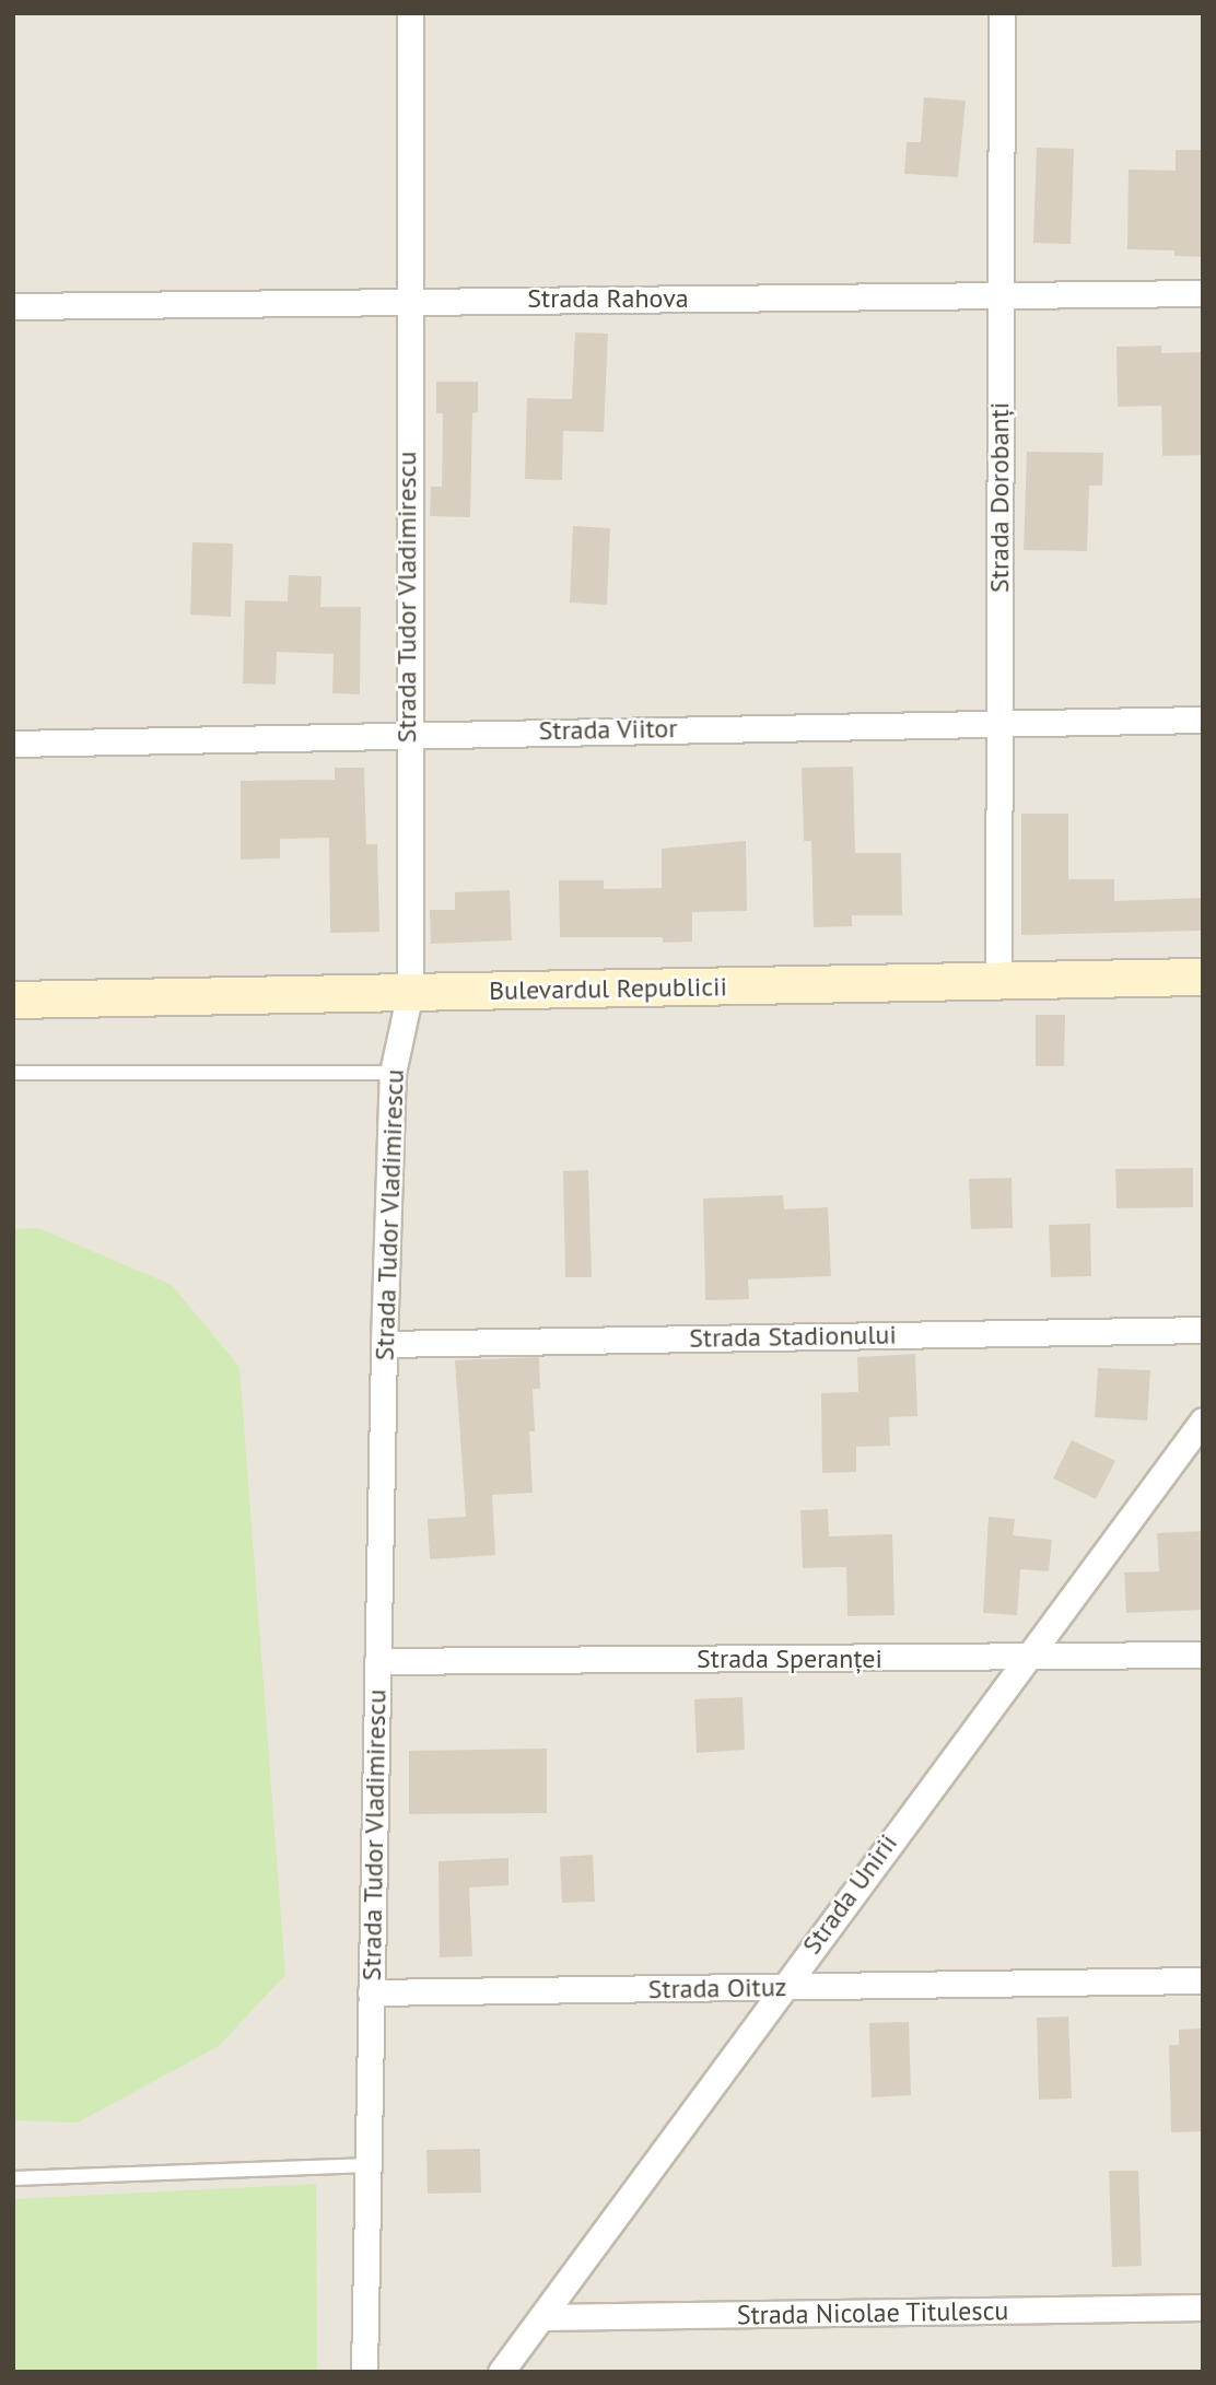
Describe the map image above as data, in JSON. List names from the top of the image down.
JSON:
{
  "streets": {
    "main road": ["Bulevardul Republicii"],
    "street": [
      "Strada Rahova",
      "Strada Dorobanți",
      "Strada Tudor Vladimirescu",
      "Strada Viitor",
      "Strada Stadionului",
      "Strada Speranței",
      "Strada Unirii",
      "Strada Oituz",
      "Strada Nicolae Titulescu"
    ]
  },
  "crossings": [
    ["Strada Rahova", "Strada Dorobanți"],
    ["Strada Rahova", "Strada Tudor Vladimirescu"],
    ["Strada Dorobanți", "Strada Viitor"],
    ["Strada Dorobanți", "Bulevardul Republicii"],
    ["Strada Tudor Vladimirescu", "Strada Viitor"],
    ["Strada Tudor Vladimirescu", "Bulevardul Republicii"],
    ["Strada Tudor Vladimirescu", "Strada Stadionului"],
    ["Strada Tudor Vladimirescu", "Strada Speranței"],
    ["Strada Tudor Vladimirescu", "Strada Oituz"],
    ["Strada Speranței", "Strada Unirii"],
    ["Strada Unirii", "Strada Oituz"],
    ["Strada Unirii", "Strada Nicolae Titulescu"]
  ]
}
